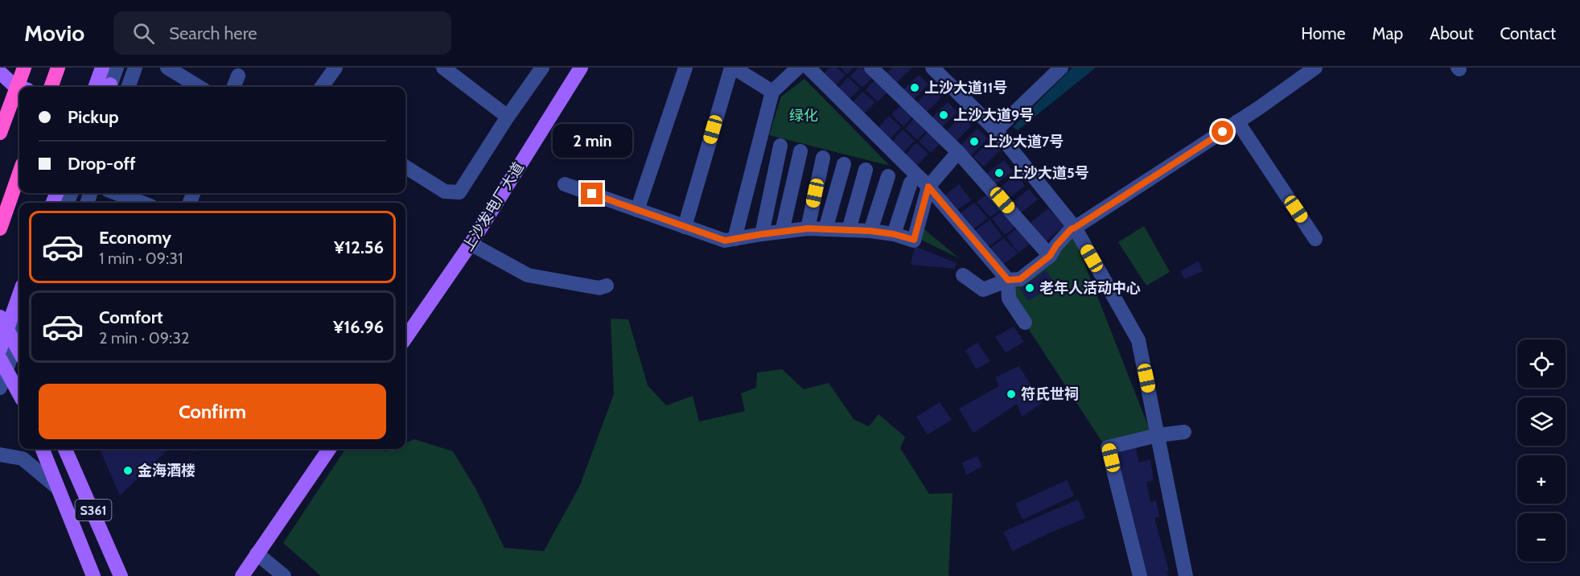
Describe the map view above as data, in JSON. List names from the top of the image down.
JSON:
{
  "streets": {
    "main road": ["上沙发电厂大道", "S361"]
  },
  "parks": ["绿化"],
  "places": [
    "上沙大道11号",
    "上沙大道9号",
    "上沙大道7号",
    "上沙大道5号",
    "老年人活动中心",
    "符氏世祠",
    "金海酒楼"
  ],
  "page": {
    "header": "Movio",
    "search": "Search here",
    "nav": [
      "Home",
      "Map",
      "About",
      "Contact"
    ],
    "banner": ["Pickup", "Drop-off"],
    "bubble": "2 min",
    "list": [
      {
        "name": "Economy",
        "note": "1 min · 09:31",
        "value": "¥12.56"
      },
      {
        "name": "Comfort",
        "note": "2 min · 09:32",
        "value": "¥16.96"
      }
    ],
    "map_buttons": ["+", "−"],
    "buttons": "Confirm"
  }
}
